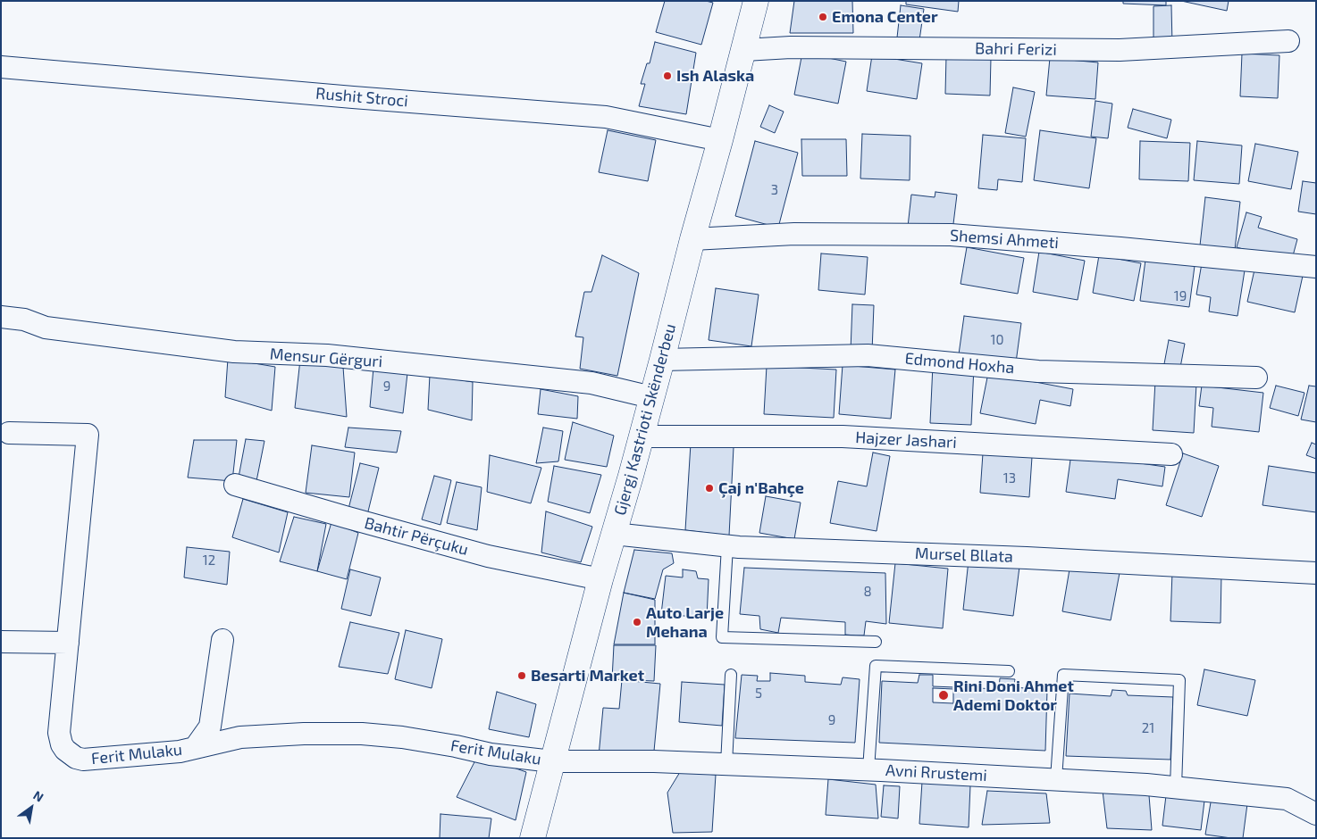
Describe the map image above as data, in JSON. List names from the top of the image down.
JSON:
{
  "streets": {
    "street": [
      "Bahri Ferizi",
      "Rushit Stroci",
      "Shemsi Ahmeti",
      "Mensur Gërguri",
      "Edmond Hoxha",
      "Gjergj Kastrioti Skënderbeu",
      "Hajzer Jashari",
      "Bahtir Përçuku",
      "Mursel Bllata",
      "Ferit Mulaku",
      "Avni Rrustemi"
    ]
  },
  "crossings": [
    ["Bahri Ferizi", "Gjergj Kastrioti Skënderbeu"],
    ["Rushit Stroci", "Gjergj Kastrioti Skënderbeu"],
    ["Shemsi Ahmeti", "Gjergj Kastrioti Skënderbeu"],
    ["Mensur Gërguri", "Gjergj Kastrioti Skënderbeu"],
    ["Edmond Hoxha", "Gjergj Kastrioti Skënderbeu"],
    ["Gjergj Kastrioti Skënderbeu", "Hajzer Jashari"],
    ["Gjergj Kastrioti Skënderbeu", "Bahtir Përçuku"],
    ["Gjergj Kastrioti Skënderbeu", "Mursel Bllata"],
    ["Gjergj Kastrioti Skënderbeu", "Ferit Mulaku"],
    ["Gjergj Kastrioti Skënderbeu", "Avni Rrustemi"],
    ["Ferit Mulaku", "Avni Rrustemi"]
  ],
  "places": [
    "Emona Center",
    "Ish Alaska",
    "Çaj n'Bahçe",
    "Auto Larje Mehana",
    "Besarti Market",
    "Rini Doni Ahmet Ademi Doktor"
  ],
  "house_numbers": [
    "3",
    "19",
    "10",
    "9",
    "13",
    "12",
    "8",
    "5",
    "9",
    "21"
  ],
  "north": "top right"
}
